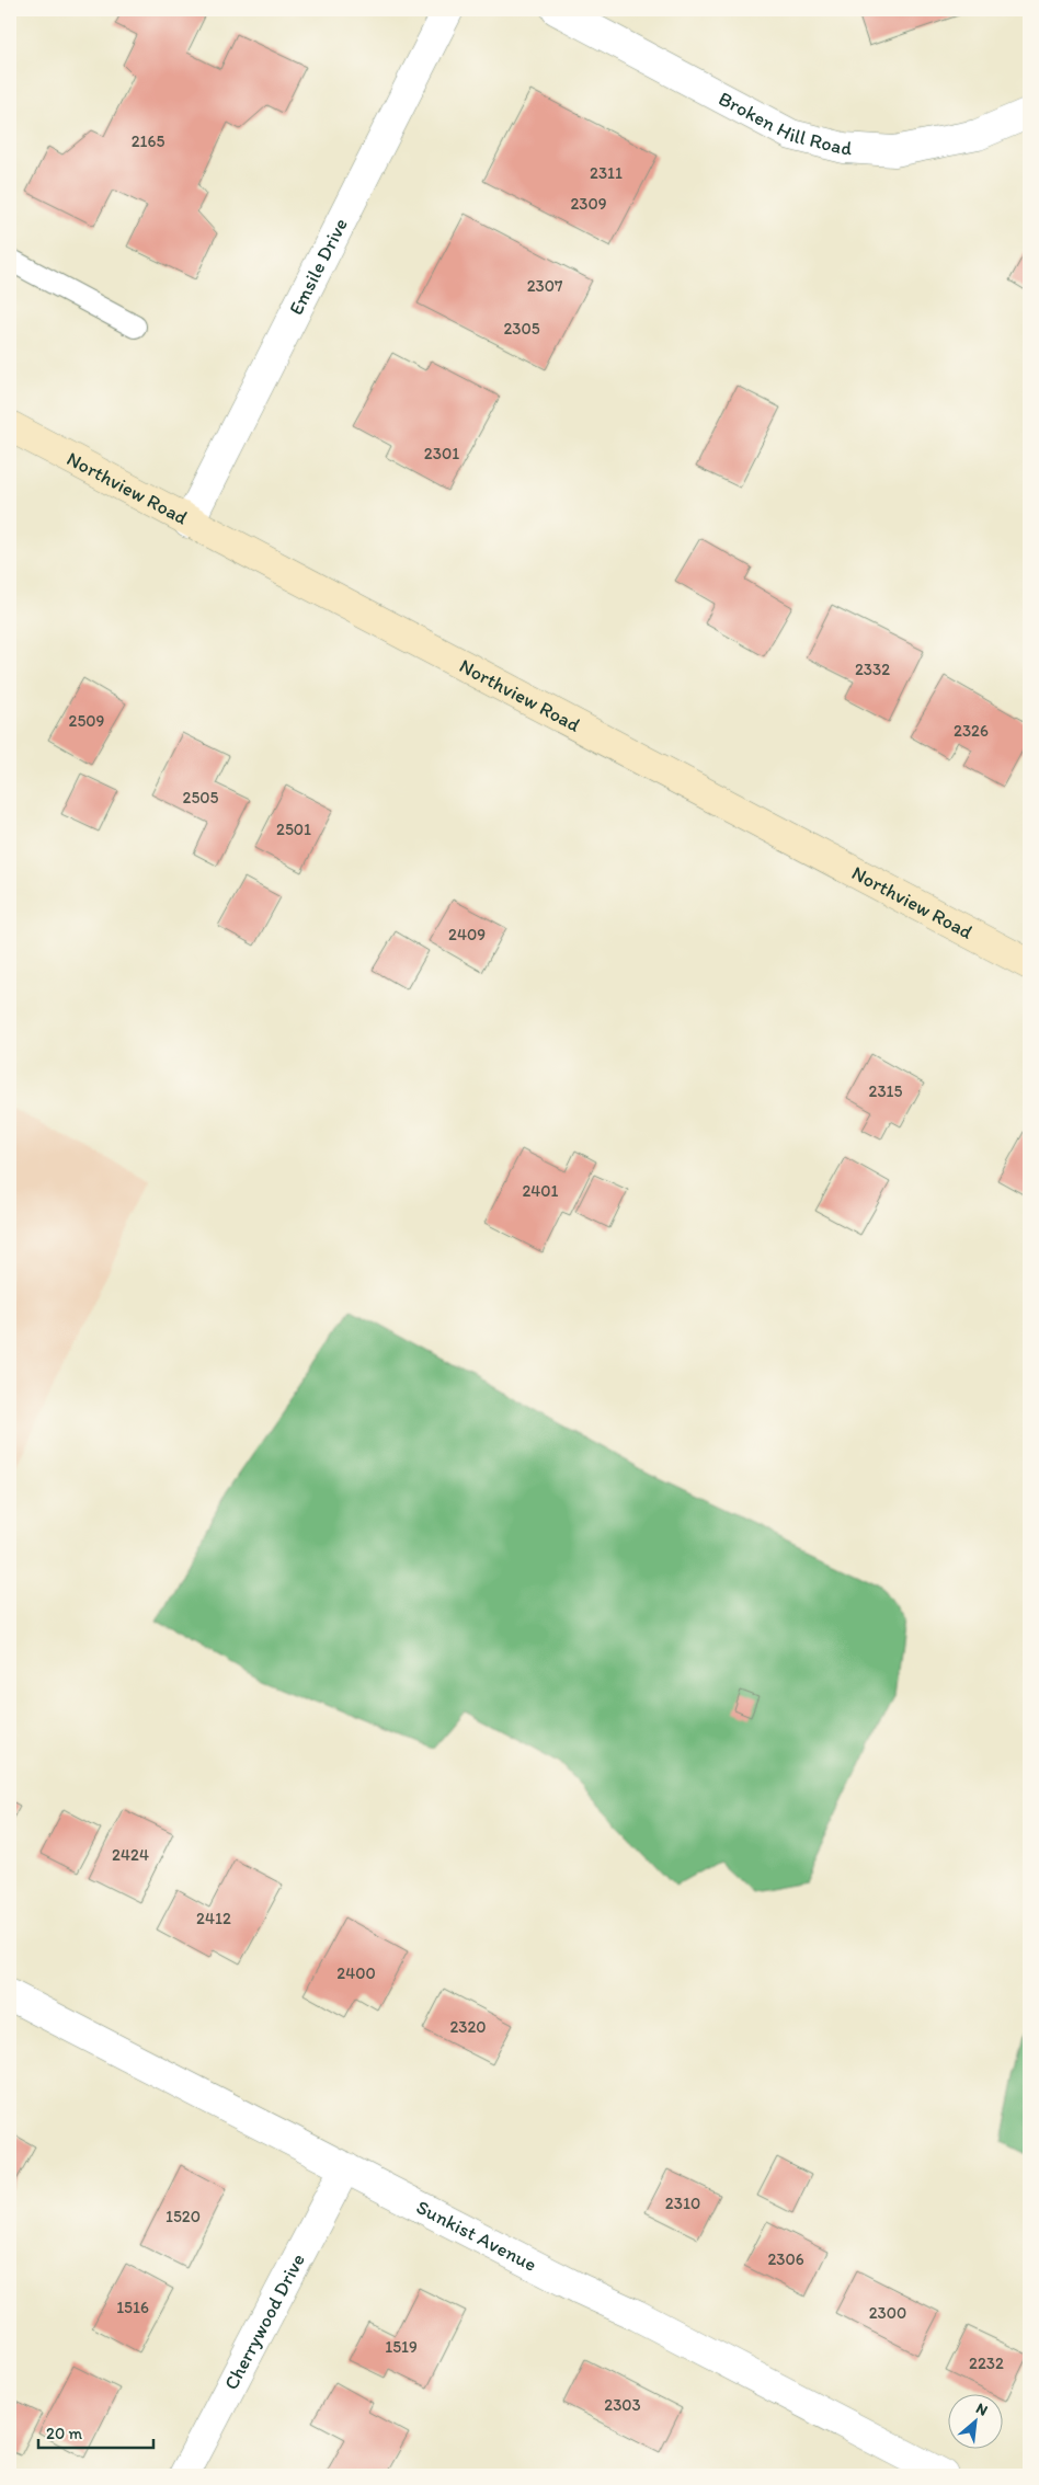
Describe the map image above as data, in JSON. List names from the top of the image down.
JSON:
{
  "streets": {
    "street": [
      "Broken Hill Road",
      "Emsile Drive",
      "Northview Road",
      "Sunkist Avenue",
      "Cherrywood Drive"
    ]
  },
  "crossings": [
    ["Emsile Drive", "Northview Road"],
    ["Sunkist Avenue", "Cherrywood Drive"]
  ],
  "house_numbers": [
    "2165",
    "2311",
    "2309",
    "2307",
    "2305",
    "2301",
    "2332",
    "2509",
    "2326",
    "2505",
    "2501",
    "2409",
    "2315",
    "2401",
    "2424",
    "2412",
    "2400",
    "2320",
    "2310",
    "1520",
    "2306",
    "1516",
    "2300",
    "1519",
    "2232",
    "2303"
  ],
  "scale_bar": "20 m",
  "north": "top right"
}
